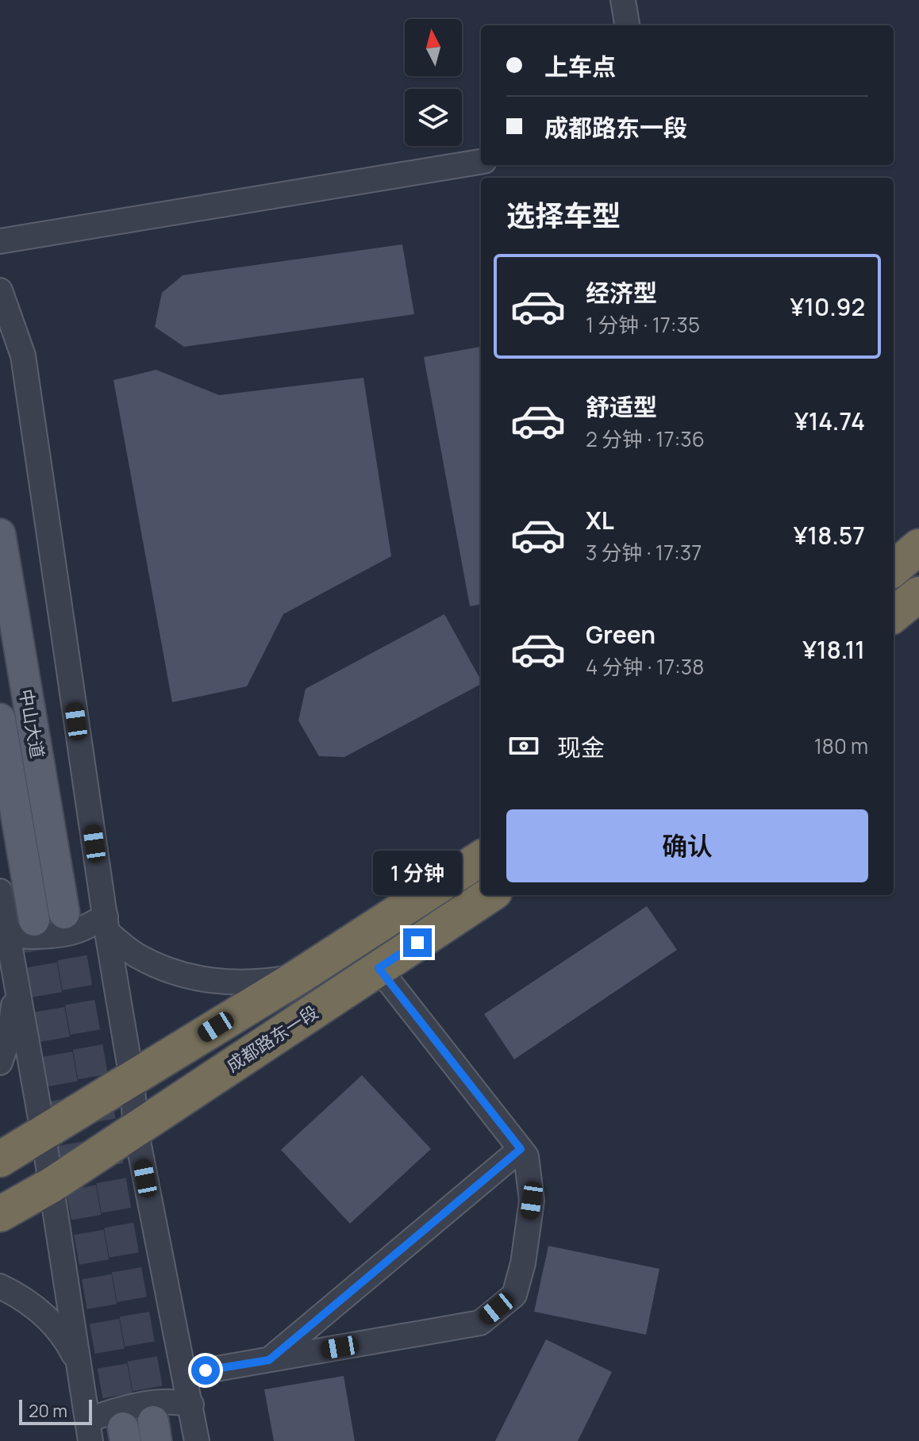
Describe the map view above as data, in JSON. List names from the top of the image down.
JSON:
{
  "streets": {
    "highway": ["成都路东一段"],
    "main road": ["中山大道"]
  },
  "scale_bar": "20 m",
  "north": "top",
  "page": {
    "banner": ["上车点", "成都路东一段"],
    "heading": "选择车型",
    "list": [
      {
        "name": "经济型",
        "note": "1 分钟 · 17:35",
        "value": "¥10.92"
      },
      {
        "name": "舒适型",
        "note": "2 分钟 · 17:36",
        "value": "¥14.74"
      },
      {
        "name": "XL",
        "note": "3 分钟 · 17:37",
        "value": "¥18.57"
      },
      {
        "name": "Green",
        "note": "4 分钟 · 17:38",
        "value": "¥18.11"
      }
    ],
    "pay": ["现金", "180 m"],
    "buttons": "确认",
    "bubble": "1 分钟",
    "scale": "20 m"
  }
}
